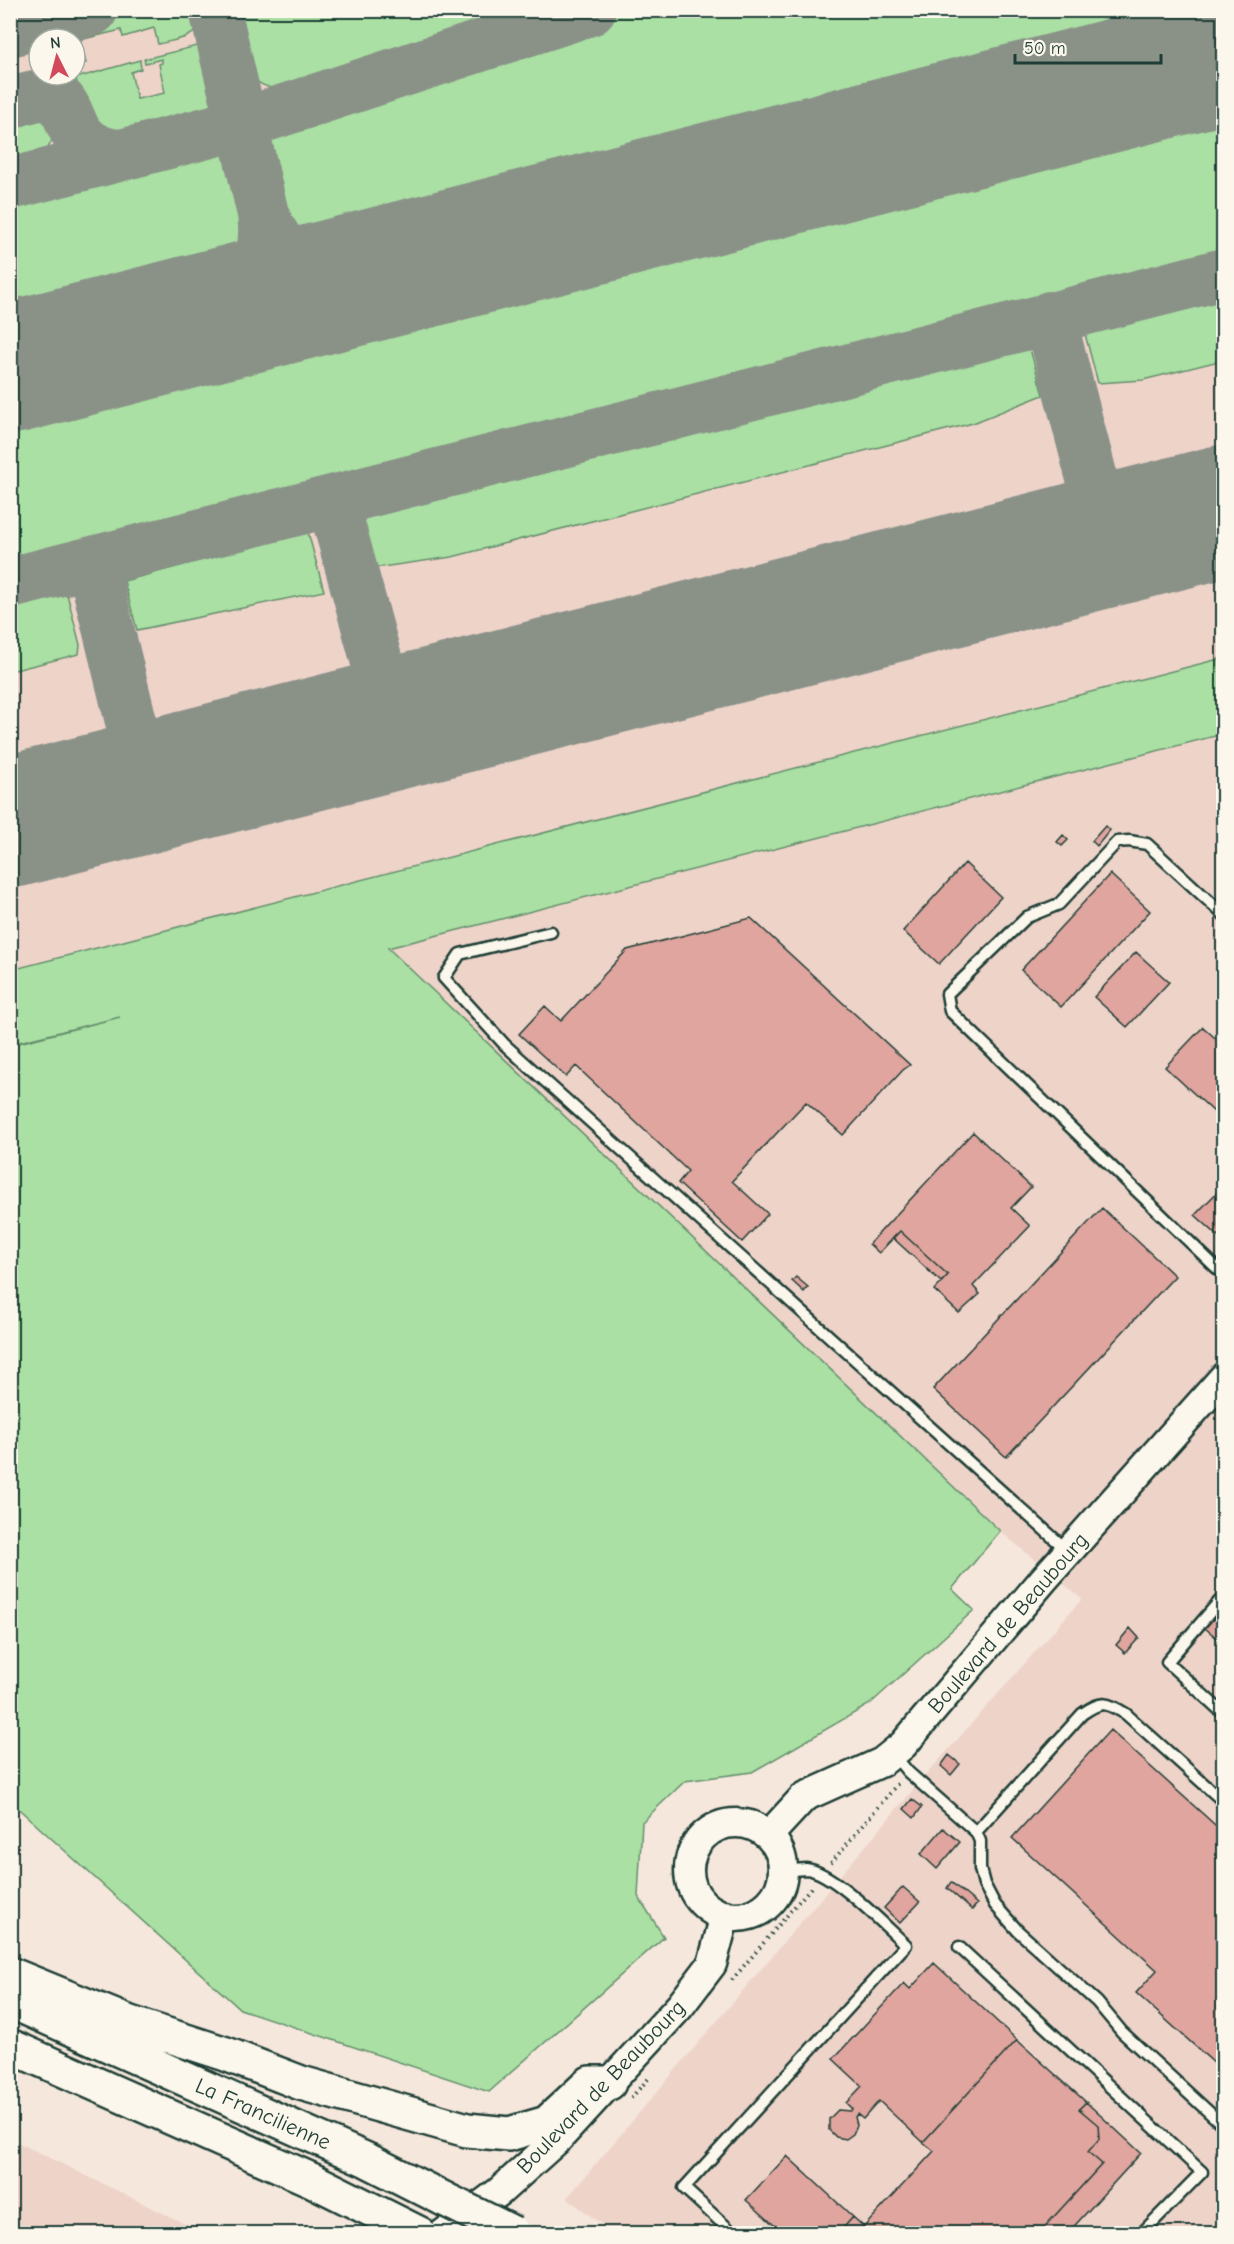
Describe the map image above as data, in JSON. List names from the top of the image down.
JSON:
{
  "streets": {
    "highway": ["La Francilienne"],
    "main road": ["Boulevard de Beaubourg"]
  },
  "scale_bar": "50 m",
  "north": "top"
}
